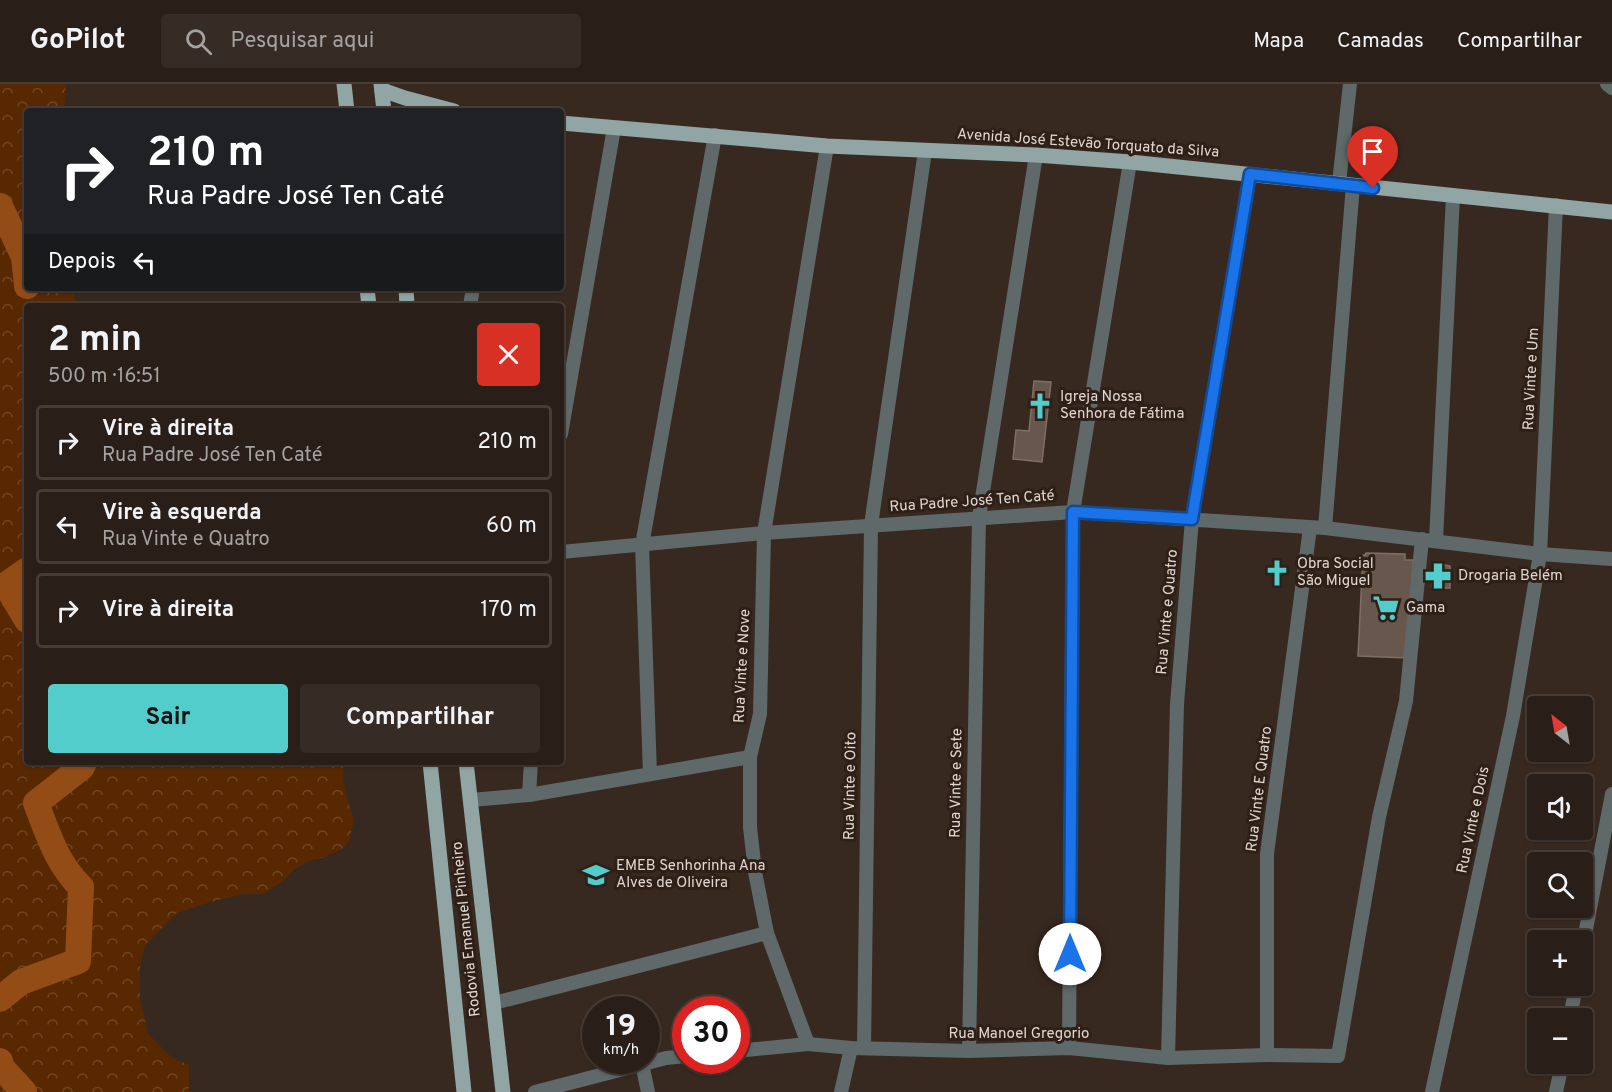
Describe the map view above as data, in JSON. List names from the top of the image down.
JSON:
{
  "streets": {
    "main road": ["Avenida José Estevão Torquato da Silva", "Rodovia Emanuel Pinheiro"],
    "street": [
      "Rua Vinte e Um",
      "Rua Padre José Ten Caté",
      "Rua Vinte e Quatro",
      "Rua Vinte e Nove",
      "Rua Vinte e Sete",
      "Rua Vinte e Oito",
      "Rua Vinte E Quatro",
      "Rua Vinte e Dois",
      "Rua Manoel Gregorio"
    ]
  },
  "crossings": [
    ["Avenida José Estevão Torquato da Silva", "Rua Vinte e Um"],
    ["Avenida José Estevão Torquato da Silva", "Rua Vinte e Quatro"],
    ["Avenida José Estevão Torquato da Silva", "Rua Vinte e Sete"],
    ["Rua Vinte e Um", "Rua Padre José Ten Caté"],
    ["Rua Vinte e Um", "Rua Vinte e Dois"],
    ["Rua Padre José Ten Caté", "Rua Vinte e Quatro"],
    ["Rua Padre José Ten Caté", "Rua Vinte e Nove"],
    ["Rua Padre José Ten Caté", "Rua Vinte e Sete"],
    ["Rua Padre José Ten Caté", "Rua Vinte e Oito"],
    ["Rua Padre José Ten Caté", "Rua Vinte E Quatro"],
    ["Rua Padre José Ten Caté", "Rua Vinte e Dois"],
    ["Rua Padre José Ten Caté", "Rua Manoel Gregorio"],
    ["Rua Vinte e Quatro", "Rua Manoel Gregorio"],
    ["Rua Vinte e Nove", "Rua Manoel Gregorio"],
    ["Rua Vinte e Sete", "Rua Manoel Gregorio"],
    ["Rua Vinte e Oito", "Rua Manoel Gregorio"],
    ["Rua Vinte E Quatro", "Rua Manoel Gregorio"]
  ],
  "places": {
    "church": ["Igreja Nossa Senhora de Fátima", "Obra Social São Miguel"],
    "pharmacy": ["Drogaria Belém"],
    "supermarket": ["Gama"],
    "school or university": ["EMEB Senhorinha Ana Alves de Oliveira"]
  },
  "north": "top left",
  "page": {
    "header": "GoPilot",
    "search": "Pesquisar aqui",
    "nav": ["Mapa", "Camadas", "Compartilhar"],
    "turn": ["210 m", "Rua Padre José Ten Caté"],
    "then": "Depois",
    "heading": ["2 min", "500 m · 16:51"],
    "list": [
      {
        "name": "Vire à direita",
        "note": "Rua Padre José Ten Caté",
        "value": "210 m"
      },
      {
        "name": "Vire à esquerda",
        "note": "Rua Vinte e Quatro",
        "value": "60 m"
      },
      {
        "name": "Vire à direita",
        "value": "170 m"
      }
    ],
    "buttons": ["Sair", "Compartilhar"],
    "map_buttons": ["+", "−"],
    "speed": "19 km/h",
    "limit": "30"
  }
}
